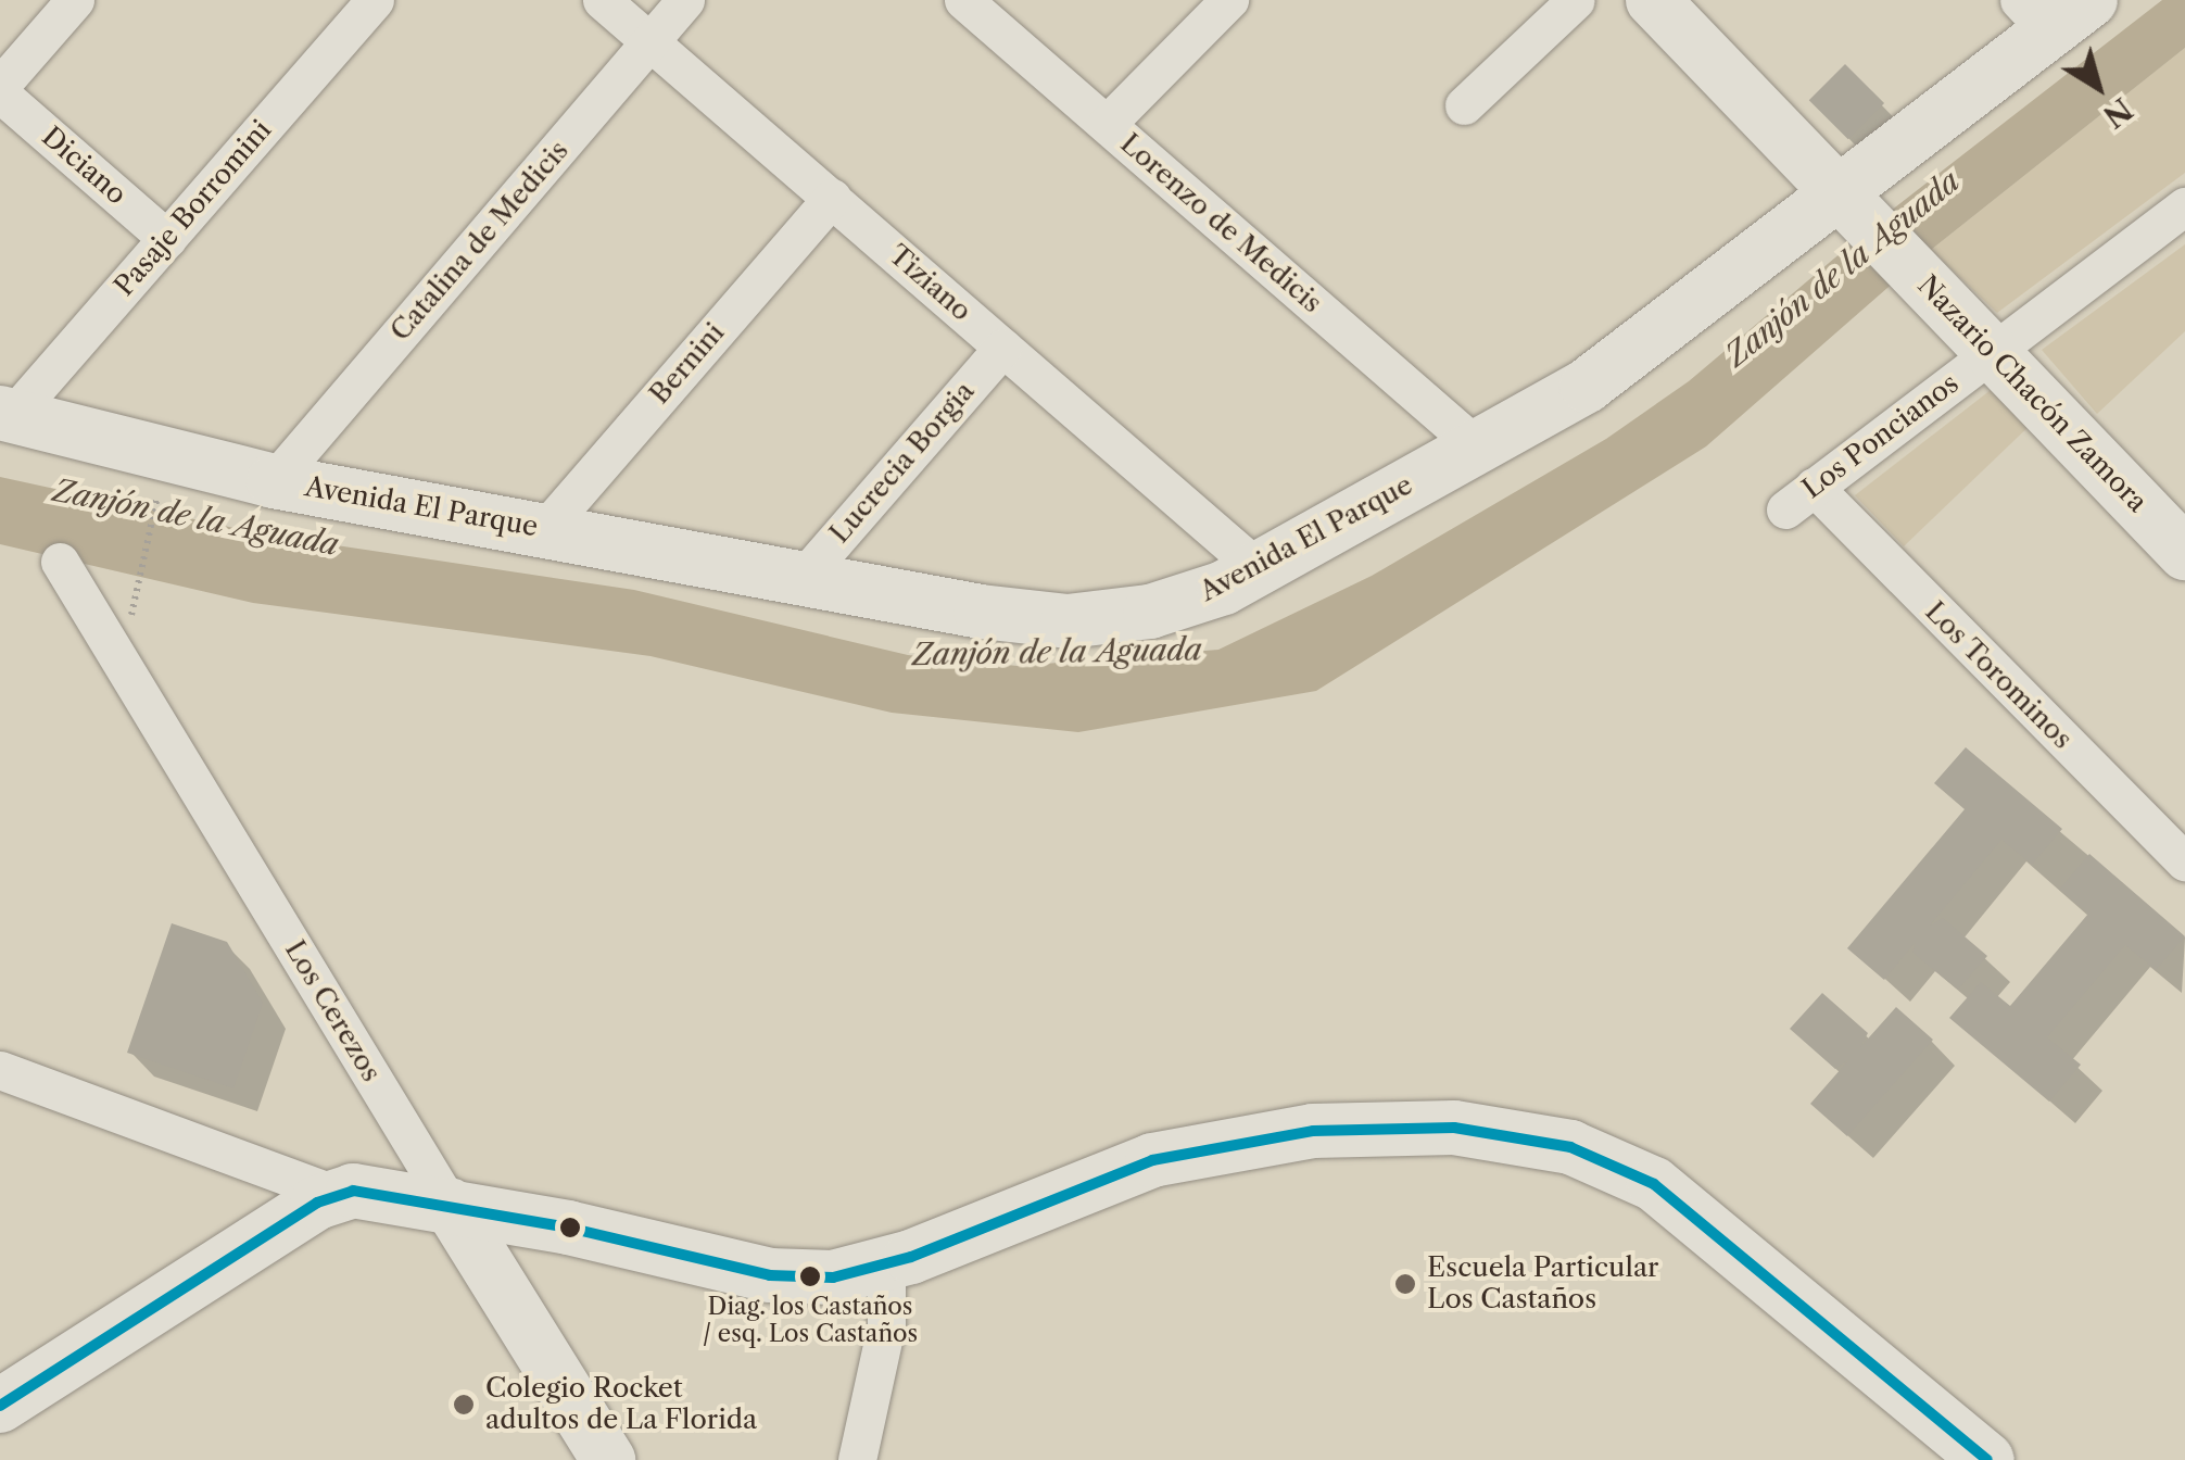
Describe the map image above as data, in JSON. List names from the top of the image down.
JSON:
{
  "streets": {
    "street": [
      "Diciano",
      "Pasaje Borromini",
      "Lorenzo de Medicis",
      "Catalina de Medicis",
      "Tiziano",
      "Bernini",
      "Nazario Chacón Zamora",
      "Los Poncianos",
      "Lucrecia Borgia",
      "Avenida El Parque",
      "Los Torominos",
      "Los Cerezos"
    ]
  },
  "crossings": [
    ["Diciano", "Pasaje Borromini"],
    ["Pasaje Borromini", "Avenida El Parque"],
    ["Lorenzo de Medicis", "Avenida El Parque"],
    ["Catalina de Medicis", "Tiziano"],
    ["Catalina de Medicis", "Avenida El Parque"],
    ["Tiziano", "Bernini"],
    ["Tiziano", "Lucrecia Borgia"],
    ["Tiziano", "Avenida El Parque"],
    ["Bernini", "Avenida El Parque"],
    ["Nazario Chacón Zamora", "Los Poncianos"],
    ["Nazario Chacón Zamora", "Avenida El Parque"],
    ["Los Poncianos", "Los Torominos"],
    ["Lucrecia Borgia", "Avenida El Parque"]
  ],
  "water": ["Zanjón de la Aguada"],
  "places": ["Diag. los Castaños / esq. Los Castaños", "Escuela Particular Los Castaños", "Colegio Rocket adultos de La Florida"],
  "north": "bottom right"
}
